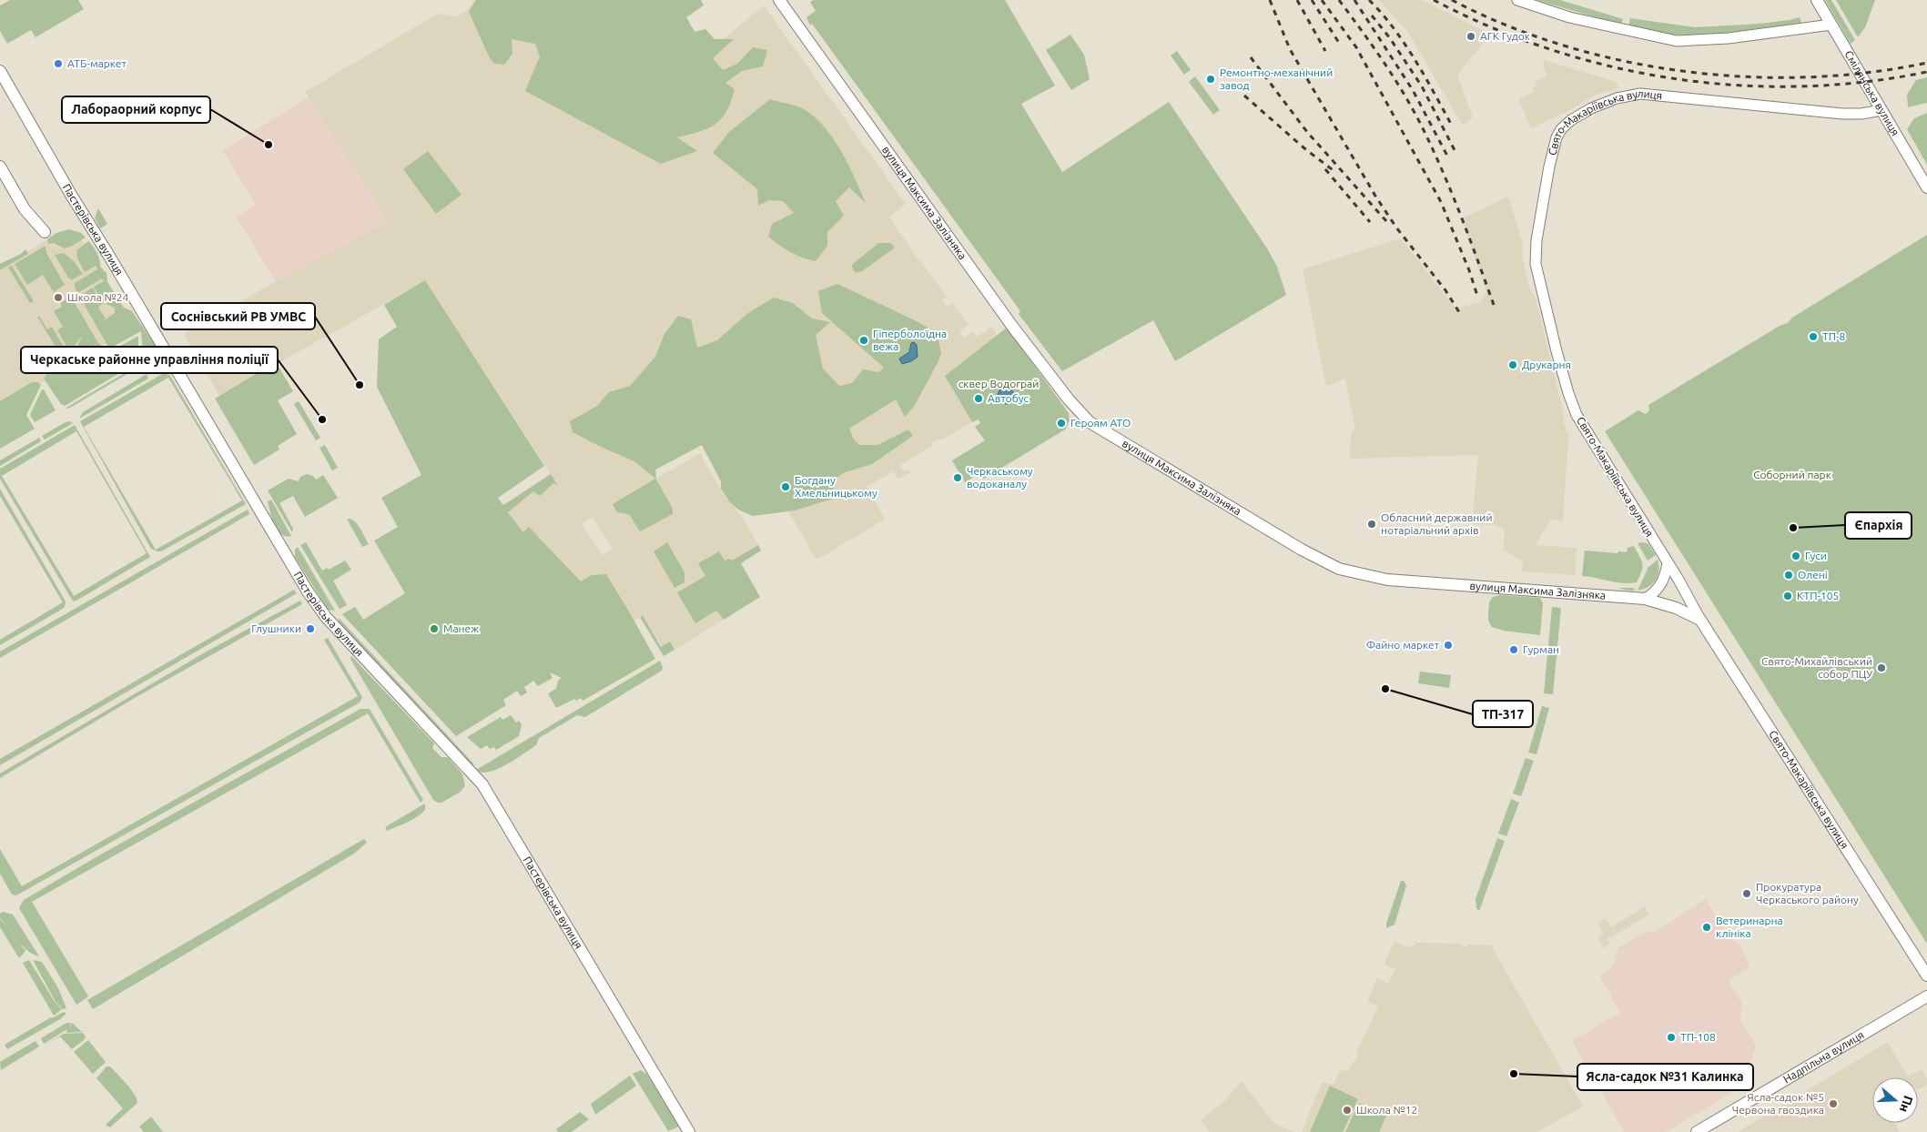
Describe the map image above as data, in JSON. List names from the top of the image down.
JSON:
{
  "streets": {
    "main road": [
      "Смілянська вулиця",
      "Свято-Макаріївська вулиця",
      "вулиця Максима Залізняка",
      "Пастерівська вулиця",
      "Надпільна вулиця"
    ]
  },
  "crossings": [
    ["Смілянська вулиця", "Свято-Макаріївська вулиця"],
    ["Свято-Макаріївська вулиця", "вулиця Максима Залізняка"]
  ],
  "parks": ["сквер Водограй", "Соборний парк"],
  "places": [
    "АГК Гудок",
    "АТБ-маркет",
    "Ремонтно-механічний завод",
    "Лабораорний корпус",
    "Школа №24",
    "ТП-8",
    "Гіперболоїдна вежа",
    "Друкарня",
    "Соснівський РВ УМВС",
    "Автобус",
    "Черкаське районне управління поліції",
    "Героям АТО",
    "Черкаському водоканалу",
    "Богдану Хмельницькому",
    "Обласний державний нотаріальний архів",
    "Єпархія",
    "Гуси",
    "Олені",
    "КТП-105",
    "Глушники",
    "Манеж",
    "Файно маркет",
    "Гурман",
    "Свято-Михайлівський собор ПЦУ",
    "ТП-317",
    "Прокуратура Черкаського району",
    "Ветеринарна клініка",
    "ТП-108",
    "Ясла-садок №31 Калинка",
    "Ясла-садок №5 Червона гвоздика",
    "Школа №12"
  ],
  "north": "right"
}
